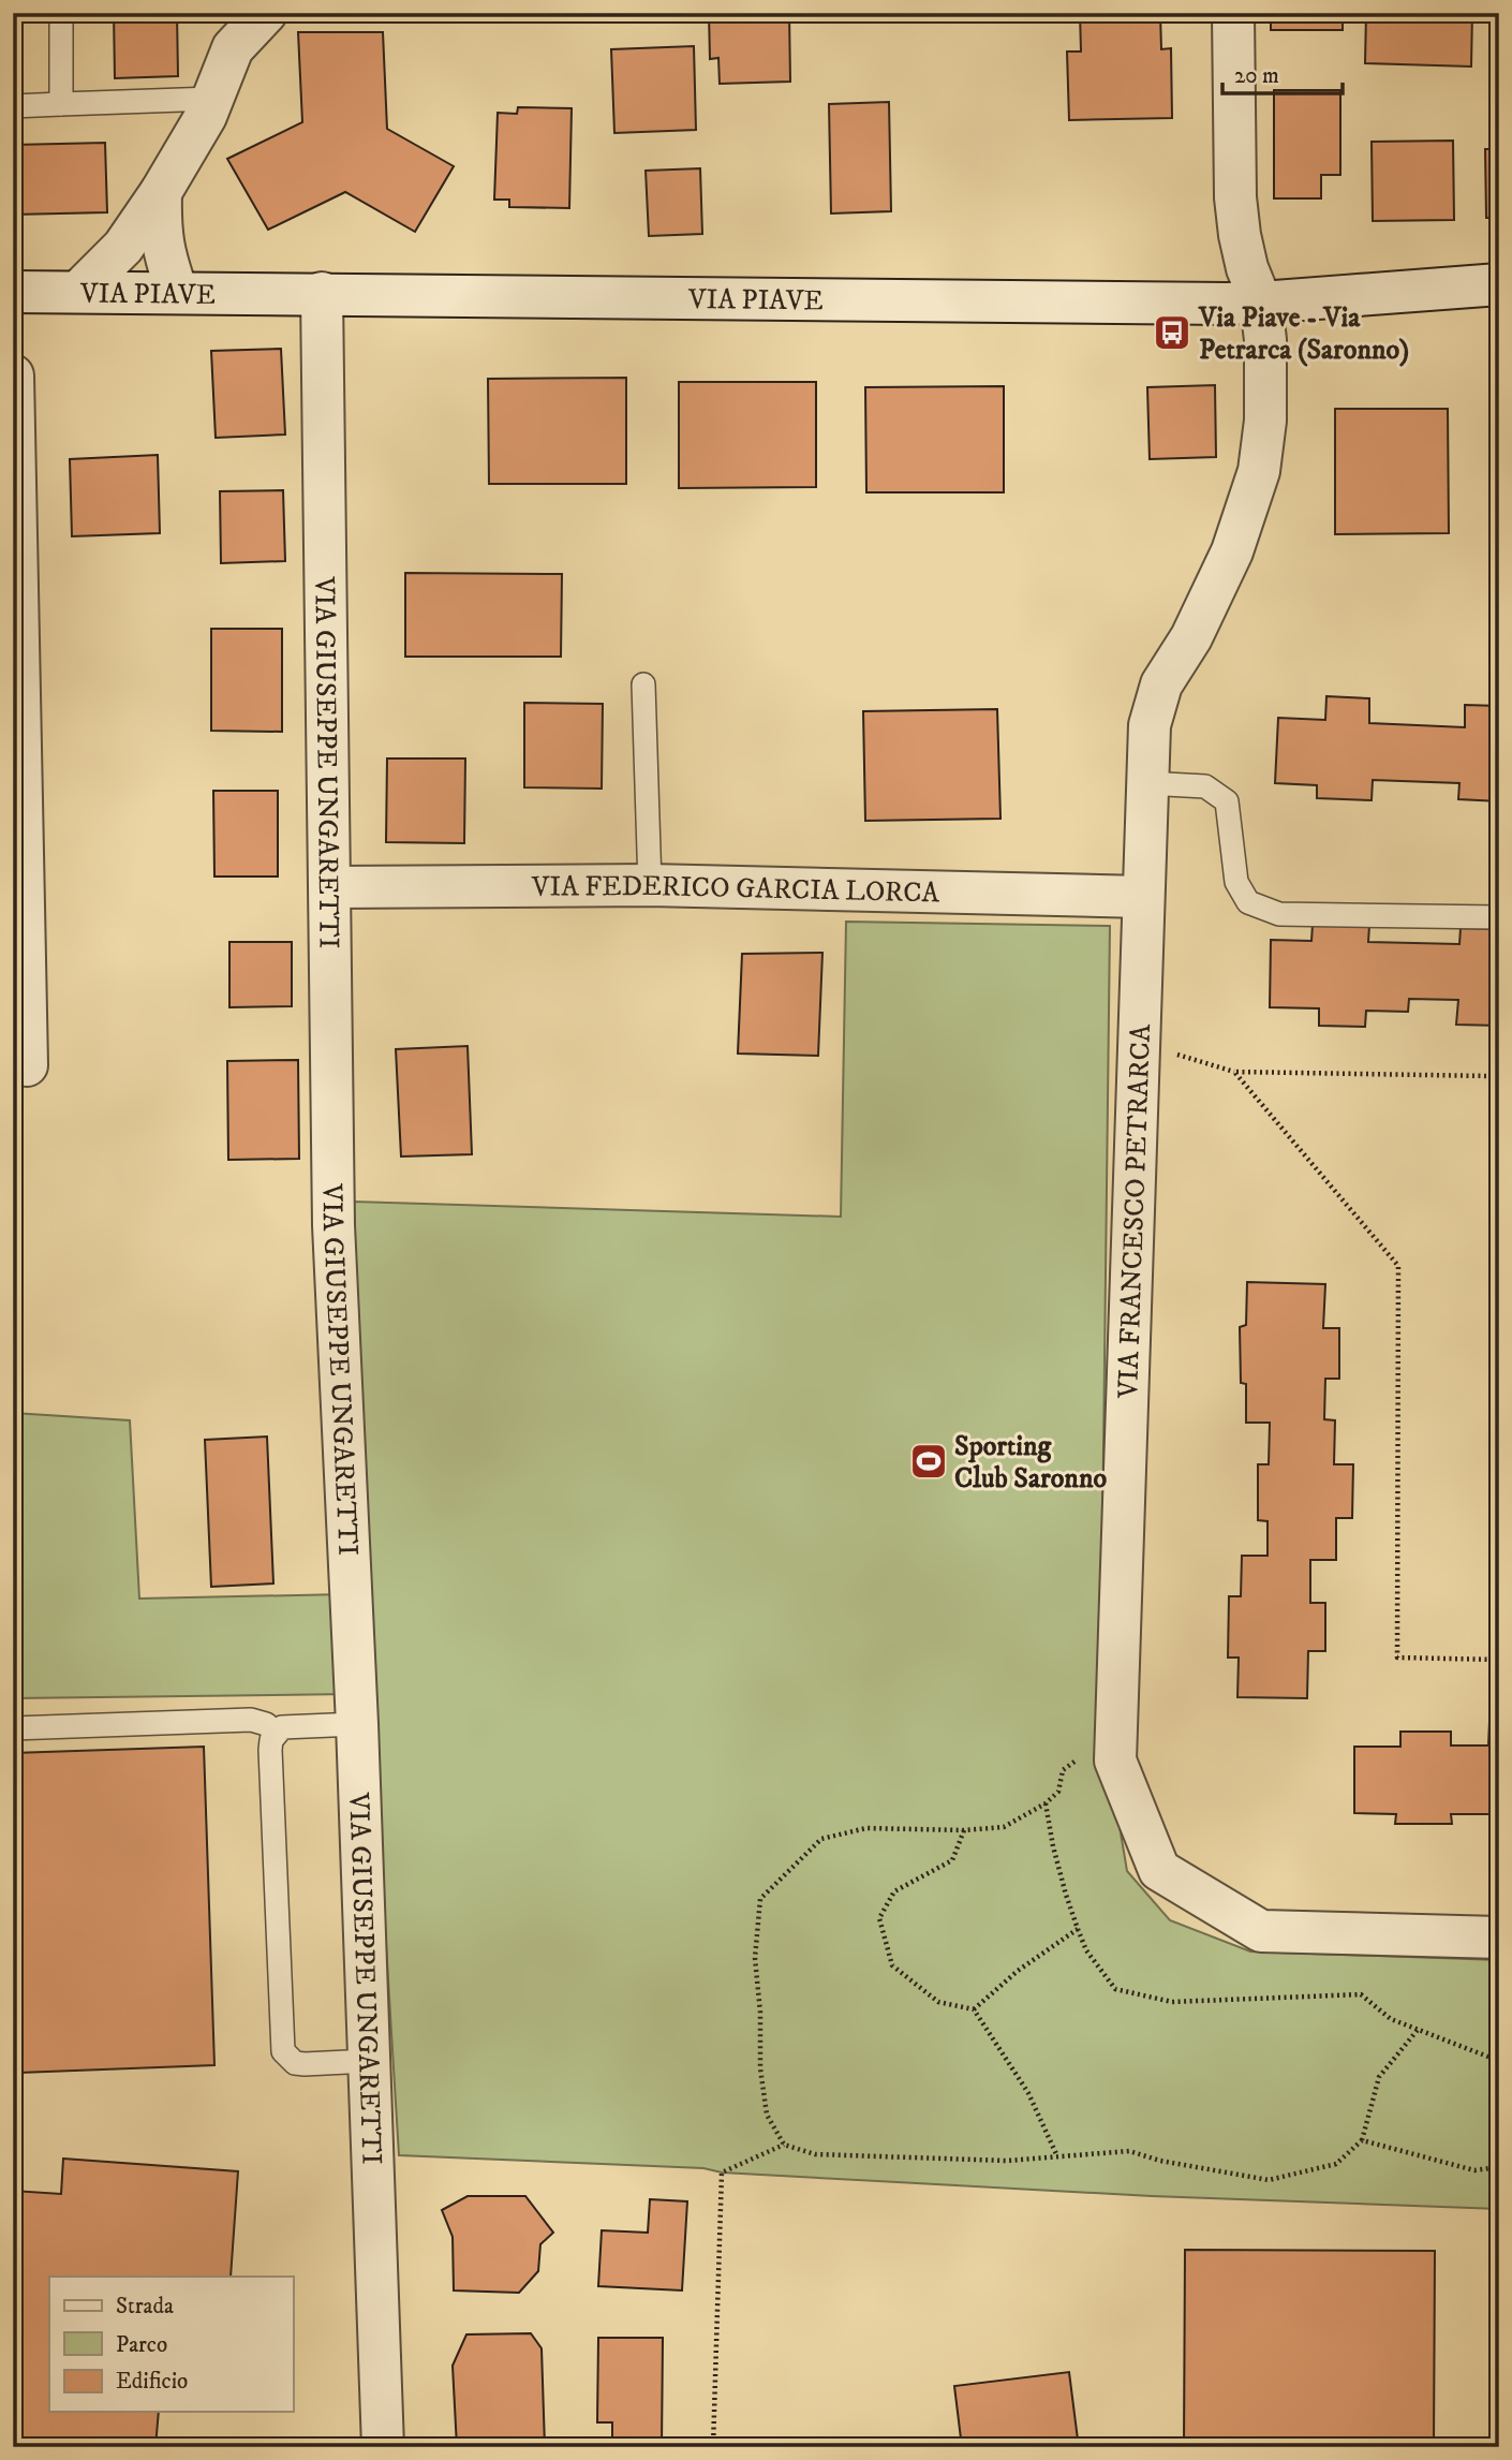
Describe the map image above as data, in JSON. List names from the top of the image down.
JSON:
{
  "streets": {
    "street": [
      "VIA PIAVE",
      "VIA GIUSEPPE UNGARETTI",
      "VIA FEDERICO GARCIA LORCA",
      "VIA FRANCESCO PETRARCA"
    ]
  },
  "crossings": [
    ["VIA PIAVE", "VIA GIUSEPPE UNGARETTI"],
    ["VIA PIAVE", "VIA FRANCESCO PETRARCA"],
    ["VIA GIUSEPPE UNGARETTI", "VIA FEDERICO GARCIA LORCA"],
    ["VIA FEDERICO GARCIA LORCA", "VIA FRANCESCO PETRARCA"]
  ],
  "places": {
    "bus stop": ["Via Piave - Via Petrarca (Saronno)"],
    "sports": ["Sporting Club Saronno"]
  },
  "legend": ["Strada", "Parco", "Edificio"],
  "scale_bar": "20 m"
}
